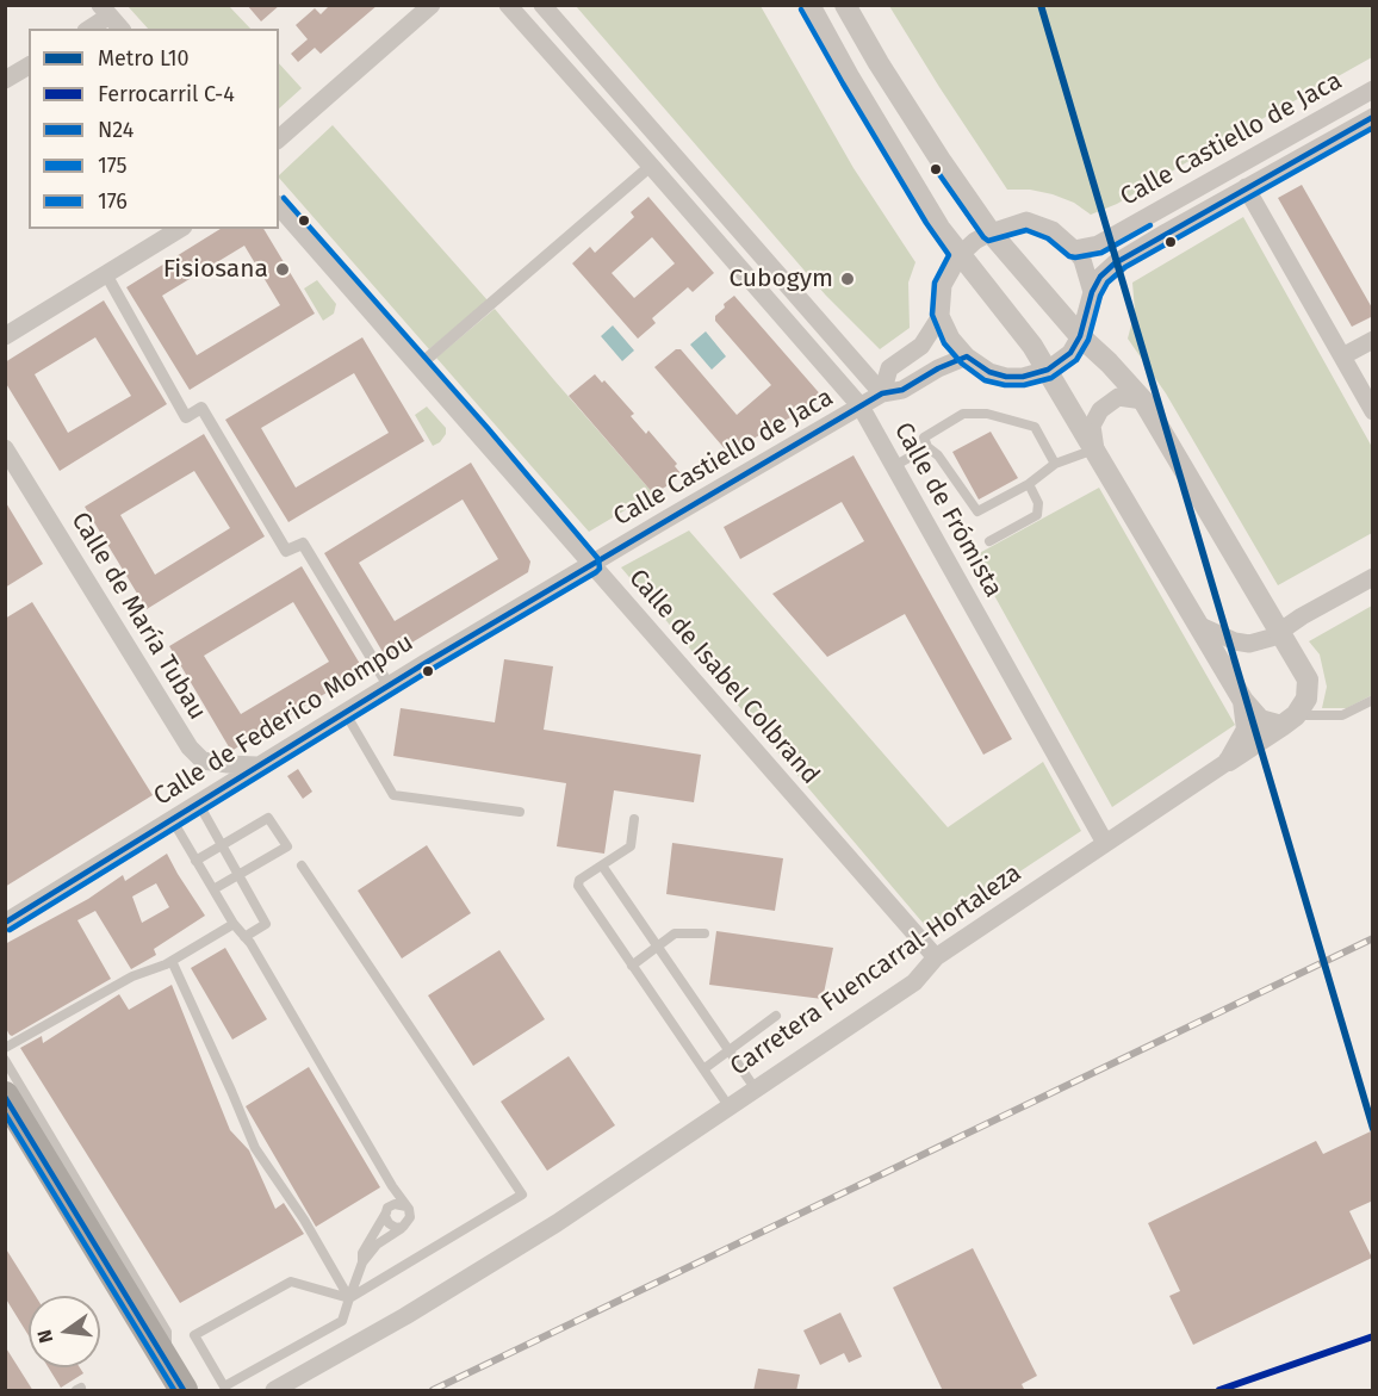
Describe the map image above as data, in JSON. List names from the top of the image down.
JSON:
{
  "streets": {
    "street": [
      "Calle Castiello de Jaca",
      "Calle de Frómista",
      "Calle de María Tubau",
      "Calle de Isabel Colbrand",
      "Calle de Federico Mompou",
      "Carretera Fuencarral-Hortaleza"
    ]
  },
  "crossings": [
    ["Calle Castiello de Jaca", "Calle de Frómista"],
    ["Calle Castiello de Jaca", "Calle de Isabel Colbrand"],
    ["Calle Castiello de Jaca", "Calle de Federico Mompou"],
    ["Calle de Frómista", "Carretera Fuencarral-Hortaleza"],
    ["Calle de María Tubau", "Calle de Federico Mompou"],
    ["Calle de Isabel Colbrand", "Calle de Federico Mompou"],
    ["Calle de Isabel Colbrand", "Carretera Fuencarral-Hortaleza"]
  ],
  "places": ["Fisiosana", "Cubogym"],
  "lines": [
    "metro line L10",
    "transit line 176",
    "transit line N24",
    "transit line 175",
    "rail line C-4"
  ],
  "legend": [
    "Metro L10",
    "Ferrocarril C-4",
    "N24",
    "175",
    "176"
  ],
  "north": "left"
}
